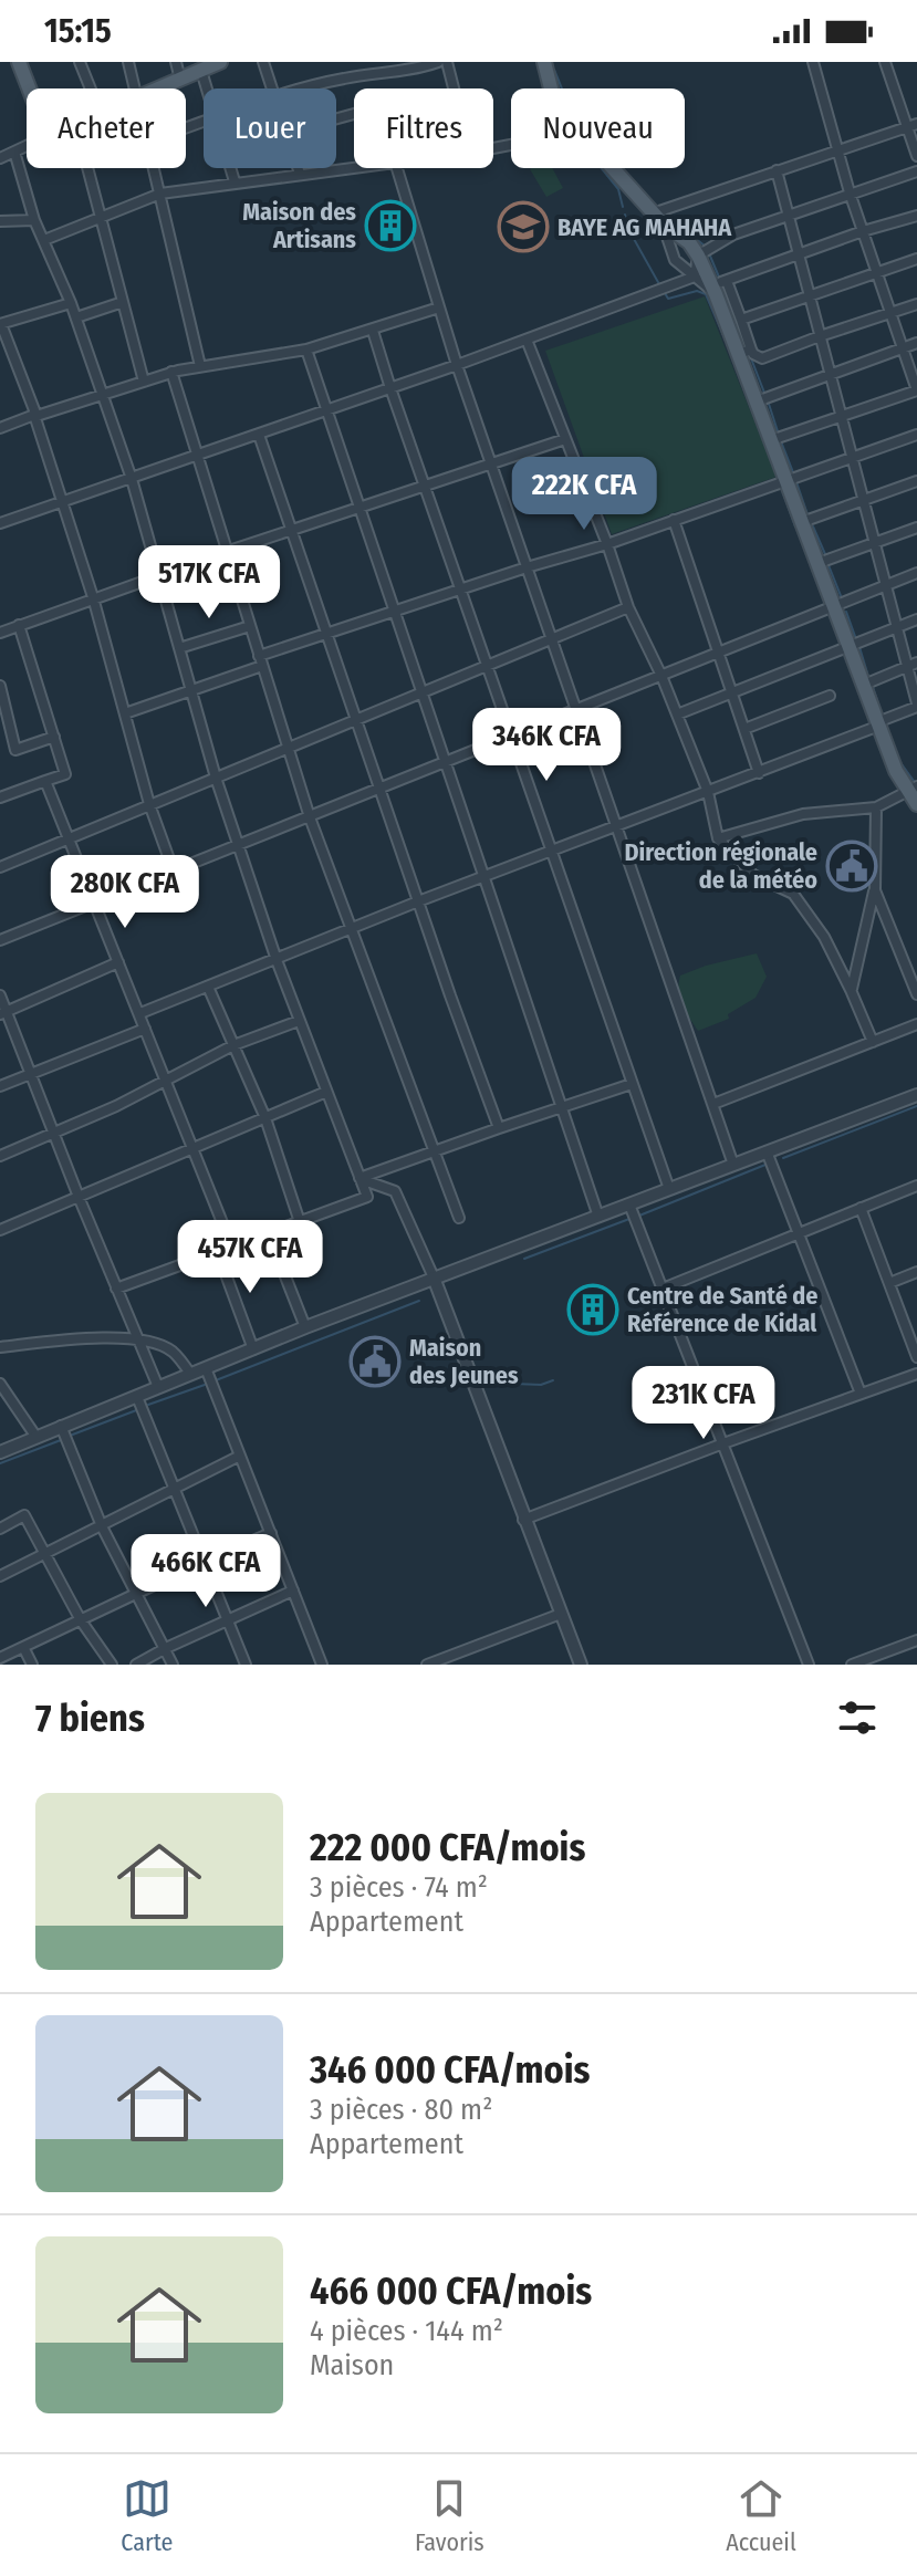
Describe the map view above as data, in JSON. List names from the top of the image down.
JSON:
{
  "places": {
    "building": ["Maison des Artisans", "Centre de Santé de Référence de Kidal"],
    "school or university": ["BAYE AG MAHAHA"],
    "public building": ["Direction régionale de la météo", "Maison des Jeunes"]
  },
  "page": {
    "status": "15:15",
    "chip": [
      "Acheter",
      "Louer",
      "Filtres",
      "Nouveau"
    ],
    "price": [
      "222K CFA",
      "517K CFA",
      "346K CFA",
      "280K CFA",
      "457K CFA",
      "231K CFA",
      "466K CFA"
    ],
    "heading": "7 biens",
    "list": [
      {
        "name": "222 000 CFA/mois",
        "note": "3 pièces · 74 m² · Appartement"
      },
      {
        "name": "346 000 CFA/mois",
        "note": "3 pièces · 80 m² · Appartement"
      },
      {
        "name": "466 000 CFA/mois",
        "note": "4 pièces · 144 m² · Maison"
      }
    ],
    "tabs": ["Carte", "Favoris", "Accueil"]
  }
}
